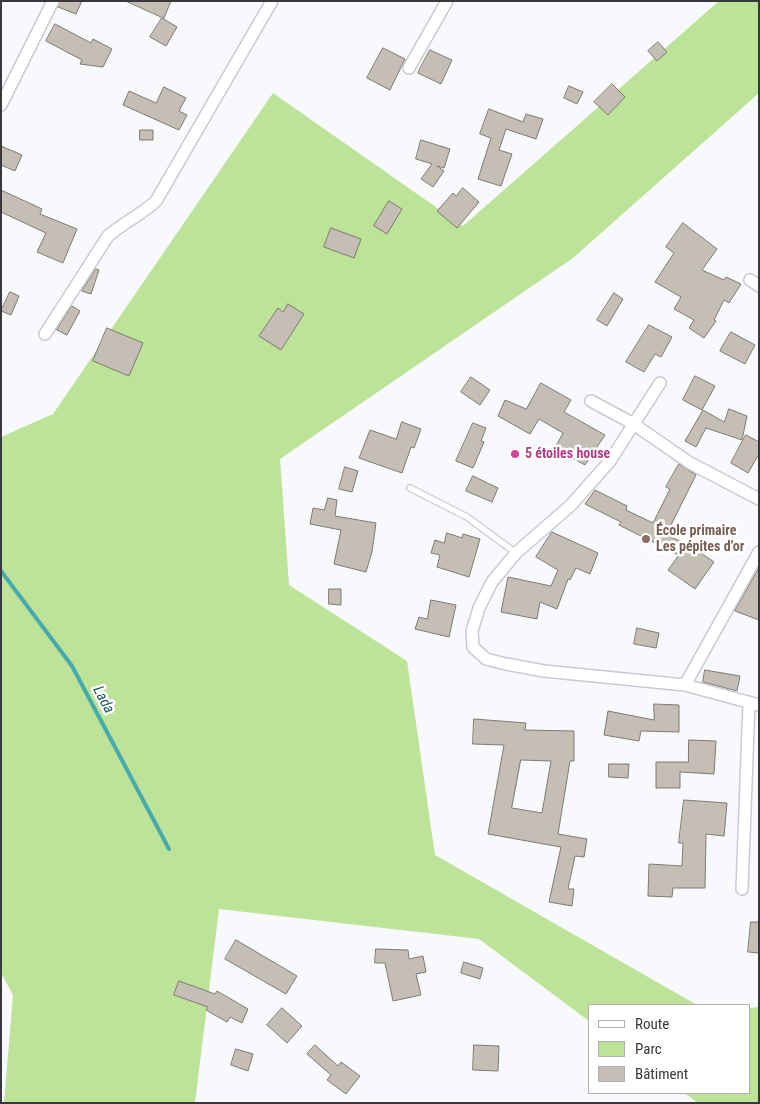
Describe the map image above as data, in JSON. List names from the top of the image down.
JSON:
{
  "water": ["Lada"],
  "places": ["5 étoiles house", "École primaire Les pépites d’or"],
  "legend": ["Route", "Parc", "Bâtiment"]
}
